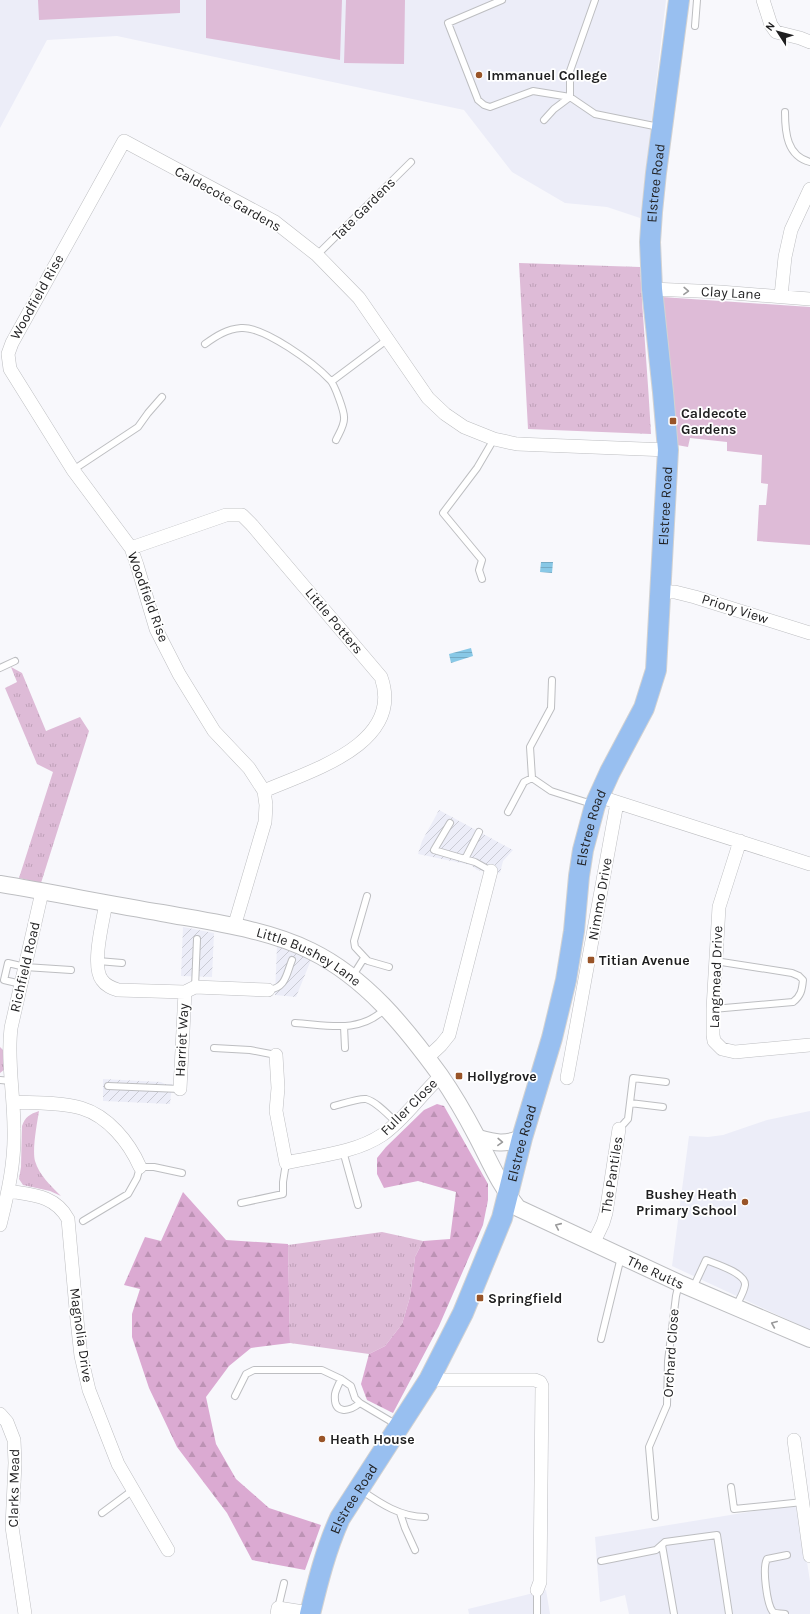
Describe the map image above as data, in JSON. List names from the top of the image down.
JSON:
{
  "streets": {
    "main road": ["Elstree Road"],
    "street": [
      "Caldecote Gardens",
      "Clay Lane",
      "Woodfield Rise",
      "Priory View",
      "Little Potters",
      "Nimmo Drive",
      "Little Bushey Lane",
      "Richfield Road",
      "Langmead Drive",
      "Harriet Way",
      "Fuller Close",
      "The Pantiles",
      "The Rutts",
      "Magnolia Drive",
      "Clarks Mead"
    ],
    "lane": ["Tate Gardens", "Orchard Close"]
  },
  "crossings": [
    ["Elstree Road", "Caldecote Gardens"],
    ["Elstree Road", "Clay Lane"],
    ["Elstree Road", "Priory View"],
    ["Elstree Road", "Nimmo Drive"],
    ["Elstree Road", "Little Bushey Lane"],
    ["Elstree Road", "The Rutts"],
    ["Caldecote Gardens", "Tate Gardens"],
    ["Caldecote Gardens", "Woodfield Rise"],
    ["Woodfield Rise", "Little Potters"],
    ["Woodfield Rise", "Little Bushey Lane"],
    ["Little Bushey Lane", "Richfield Road"],
    ["Little Bushey Lane", "Harriet Way"],
    ["Little Bushey Lane", "Fuller Close"],
    ["Little Bushey Lane", "The Rutts"],
    ["Richfield Road", "Magnolia Drive"],
    ["The Pantiles", "The Rutts"],
    ["The Rutts", "Orchard Close"]
  ],
  "one_way": ["Clay Lane", "The Rutts"],
  "places": {
    "other": ["Immanuel College", "Bushey Heath Primary School", "Heath House"],
    "transit": [
      "Caldecote Gardens",
      "Titian Avenue",
      "Hollygrove",
      "Springfield"
    ]
  },
  "north": "top left"
}
